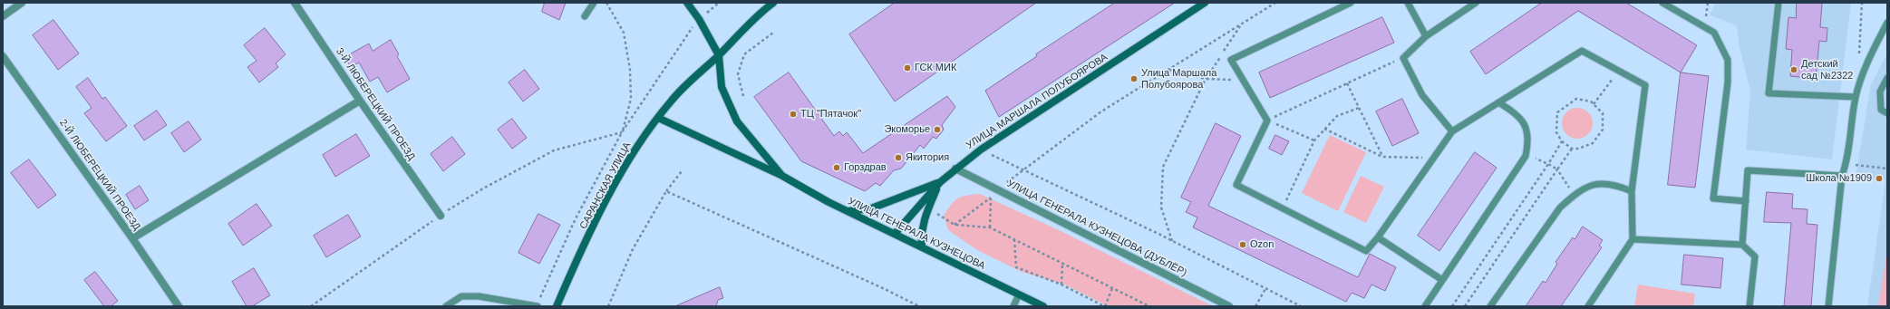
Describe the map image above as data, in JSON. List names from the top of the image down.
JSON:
{
  "streets": {
    "main road": ["УЛИЦА МАРШАЛА ПОЛУБОЯРОВА", "САРАНСКАЯ УЛИЦА", "УЛИЦА ГЕНЕРАЛА КУЗНЕЦОВА"],
    "street": ["3-Й ЛЮБЕРЕЦКИЙ ПРОЕЗД", "2-Й ЛЮБЕРЕЦКИЙ ПРОЕЗД", "УЛИЦА ГЕНЕРАЛА КУЗНЕЦОВА (ДУБЛЁР)"]
  },
  "crossings": [
    ["УЛИЦА МАРШАЛА ПОЛУБОЯРОВА", "УЛИЦА ГЕНЕРАЛА КУЗНЕЦОВА (ДУБЛЁР)"],
    ["УЛИЦА МАРШАЛА ПОЛУБОЯРОВА", "УЛИЦА ГЕНЕРАЛА КУЗНЕЦОВА"],
    ["САРАНСКАЯ УЛИЦА", "УЛИЦА ГЕНЕРАЛА КУЗНЕЦОВА"]
  ],
  "places": [
    "ГСК МИК",
    "Детский сад №2322",
    "Улица Маршала Полубоярова",
    "ТЦ \"Пятачок\"",
    "Экоморье",
    "Якитория",
    "Горздрав",
    "Школа №1909",
    "Ozon"
  ]
}
